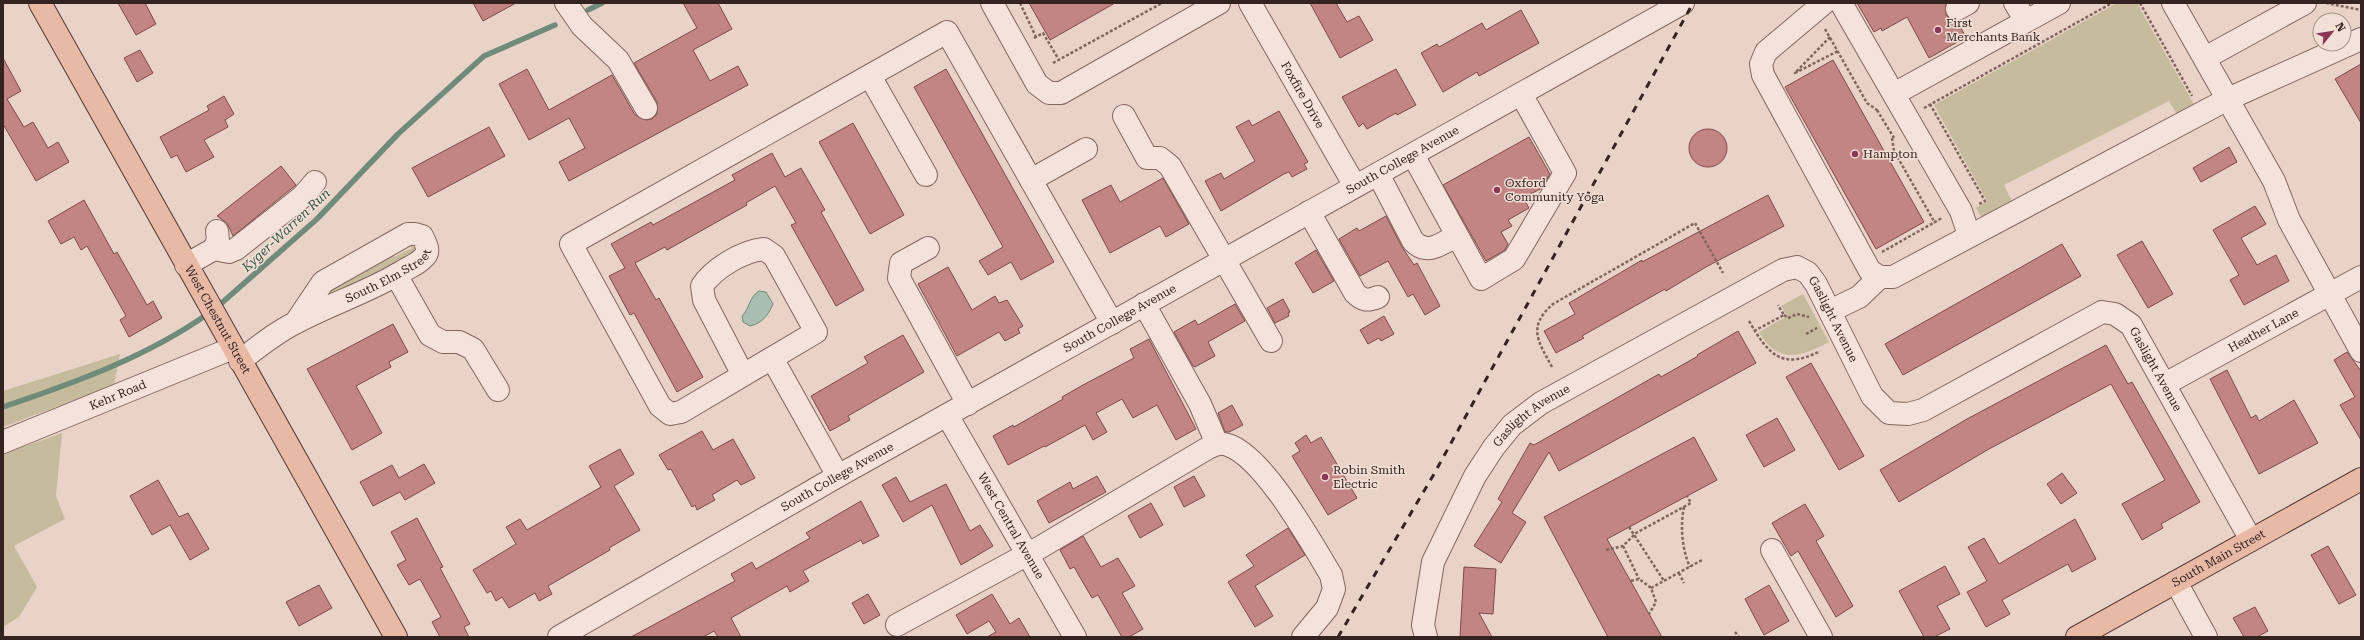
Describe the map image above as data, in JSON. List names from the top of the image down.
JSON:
{
  "streets": {
    "main road": ["West Chestnut Street", "South Main Street"],
    "street": [
      "Foxfire Drive",
      "South College Avenue",
      "South Elm Street",
      "Gaslight Avenue",
      "Heather Lane",
      "Kehr Road",
      "West Central Avenue"
    ]
  },
  "crossings": [
    ["Foxfire Drive", "South College Avenue"],
    ["South College Avenue", "West Central Avenue"],
    ["South Elm Street", "West Chestnut Street"],
    ["South Elm Street", "Kehr Road"],
    ["West Chestnut Street", "Kehr Road"],
    ["Gaslight Avenue", "Heather Lane"],
    ["Gaslight Avenue", "South Main Street"]
  ],
  "water": ["Kyger-Warren Run"],
  "places": [
    "First Merchants Bank",
    "Hampton",
    "Oxford Community Yoga",
    "Robin Smith Electric"
  ],
  "north": "top right"
}
